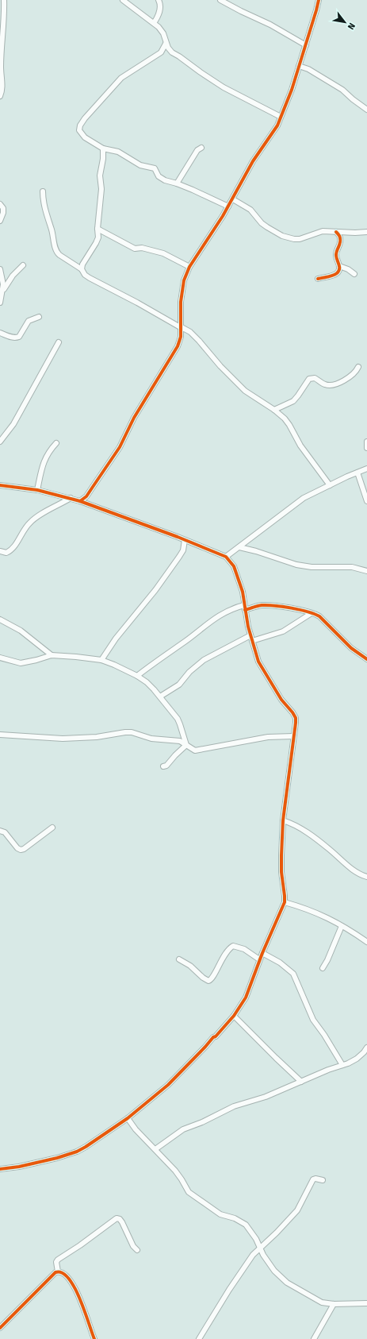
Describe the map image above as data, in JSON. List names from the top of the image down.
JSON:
{
  "north": "bottom right"
}
